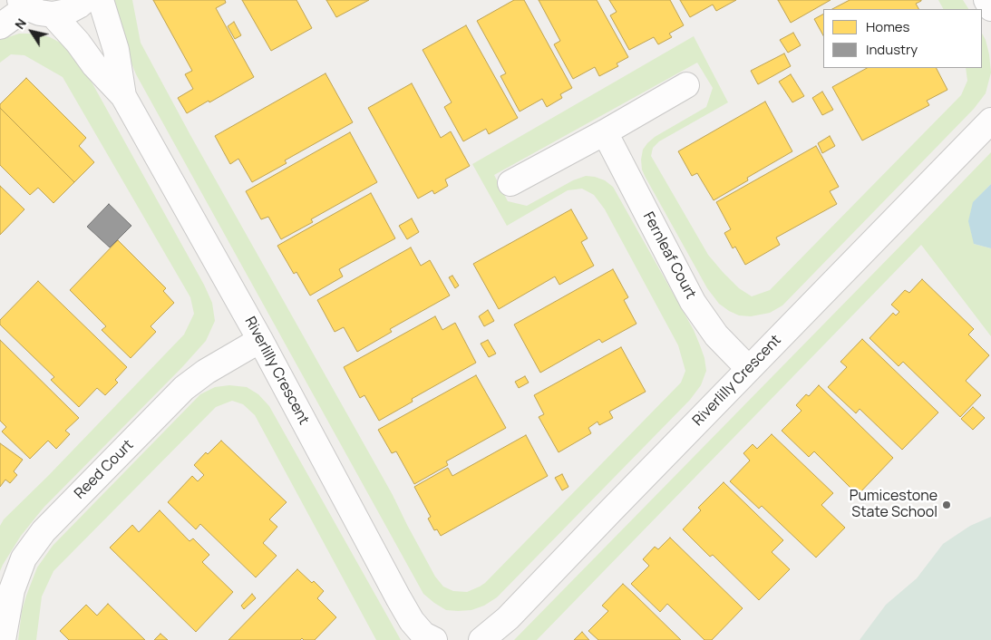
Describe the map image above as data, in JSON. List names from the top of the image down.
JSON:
{
  "streets": {
    "street": ["Fernleaf Court", "Riverlilly Crescent", "Reed Court"]
  },
  "crossings": [
    ["Fernleaf Court", "Riverlilly Crescent"],
    ["Riverlilly Crescent", "Reed Court"]
  ],
  "places": ["Pumicestone State School"],
  "legend": ["Homes", "Industry"],
  "north": "top left"
}
